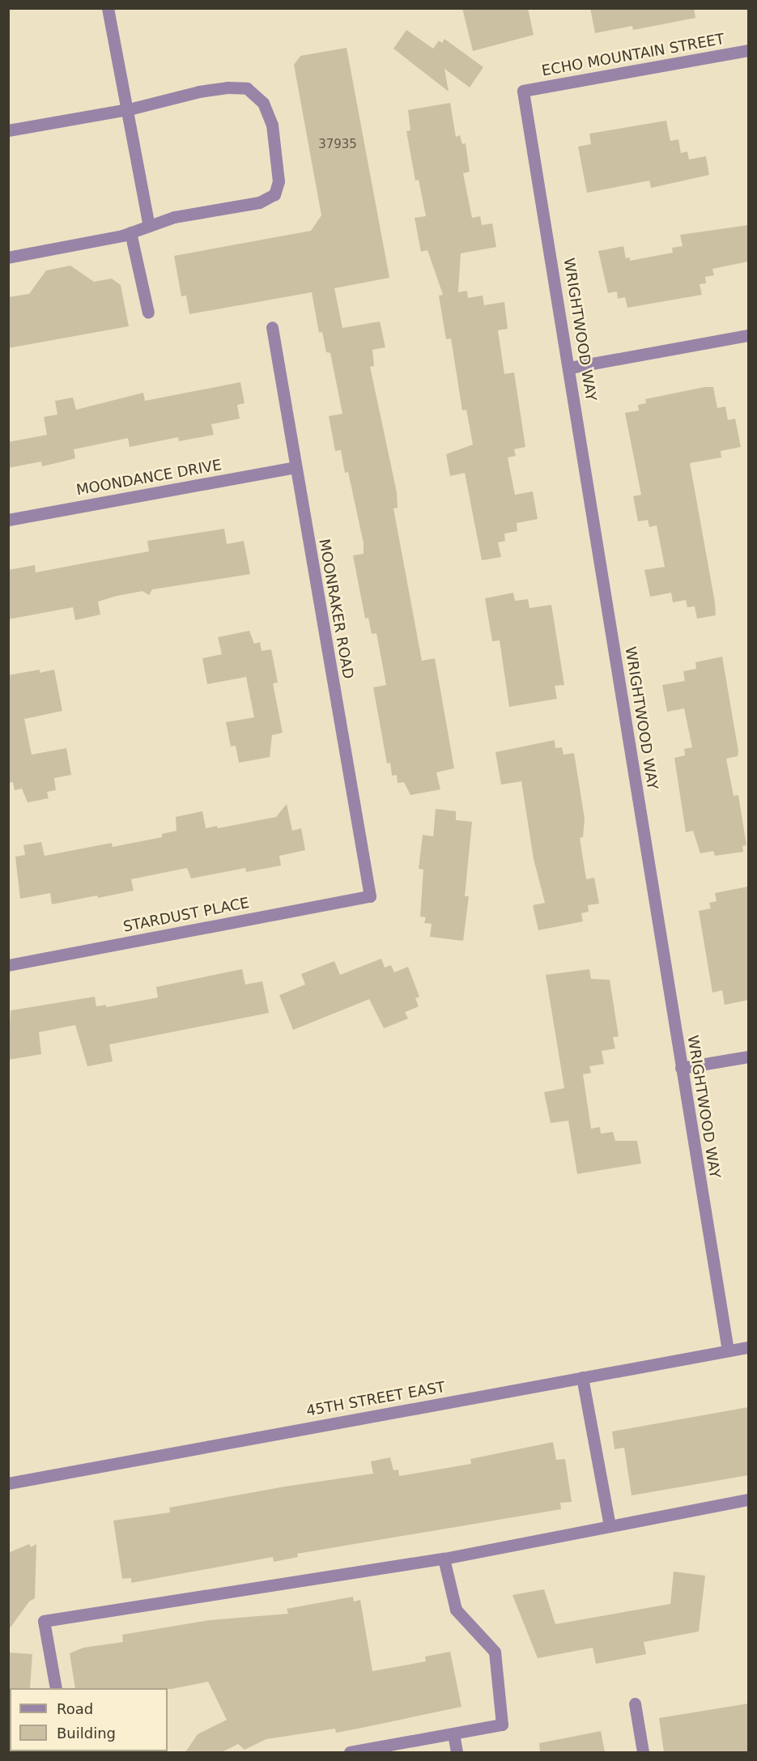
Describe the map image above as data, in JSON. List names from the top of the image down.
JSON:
{
  "streets": {
    "street": [
      "ECHO MOUNTAIN STREET",
      "WRIGHTWOOD WAY",
      "MOONDANCE DRIVE",
      "MOONRAKER ROAD",
      "STARDUST PLACE",
      "45TH STREET EAST"
    ]
  },
  "crossings": [
    ["ECHO MOUNTAIN STREET", "WRIGHTWOOD WAY"],
    ["WRIGHTWOOD WAY", "45TH STREET EAST"],
    ["MOONDANCE DRIVE", "MOONRAKER ROAD"],
    ["MOONRAKER ROAD", "STARDUST PLACE"]
  ],
  "house_numbers": ["37935"],
  "legend": ["Road", "Building"]
}
